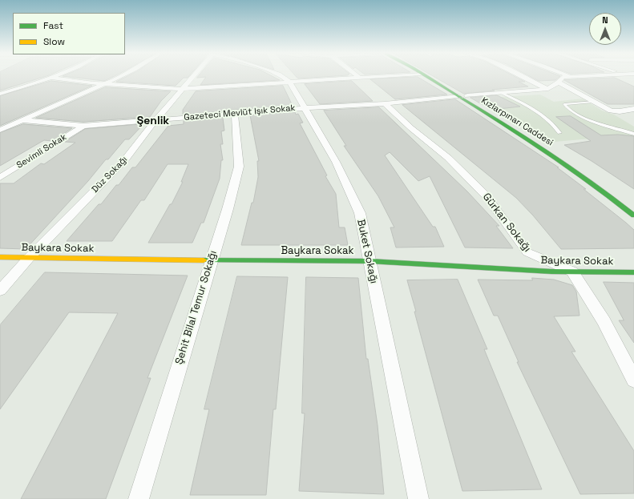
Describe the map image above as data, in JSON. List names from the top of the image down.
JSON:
{
  "streets": {
    "main road": ["Kızlarpınarı Caddesi", "Baykara Sokak"],
    "street": [
      "Gazeteci Mevlüt Işık Sokak",
      "Sevimli Sokak",
      "Düz Sokağı",
      "Gürkan Sokağı",
      "Buket Sokağı",
      "Şehit Bilal Temur Sokağı"
    ]
  },
  "crossings": [
    ["Gazeteci Mevlüt Işık Sokak", "Kızlarpınarı Caddesi"],
    ["Gazeteci Mevlüt Işık Sokak", "Sevimli Sokak"],
    ["Gazeteci Mevlüt Işık Sokak", "Düz Sokağı"],
    ["Gazeteci Mevlüt Işık Sokak", "Gürkan Sokağı"],
    ["Gazeteci Mevlüt Işık Sokak", "Buket Sokağı"],
    ["Gazeteci Mevlüt Işık Sokak", "Şehit Bilal Temur Sokağı"],
    ["Düz Sokağı", "Baykara Sokak"],
    ["Gürkan Sokağı", "Baykara Sokak"],
    ["Baykara Sokak", "Buket Sokağı"],
    ["Baykara Sokak", "Şehit Bilal Temur Sokağı"]
  ],
  "districts": ["Şenlik"],
  "legend": ["Fast", "Slow"],
  "north": "top"
}
